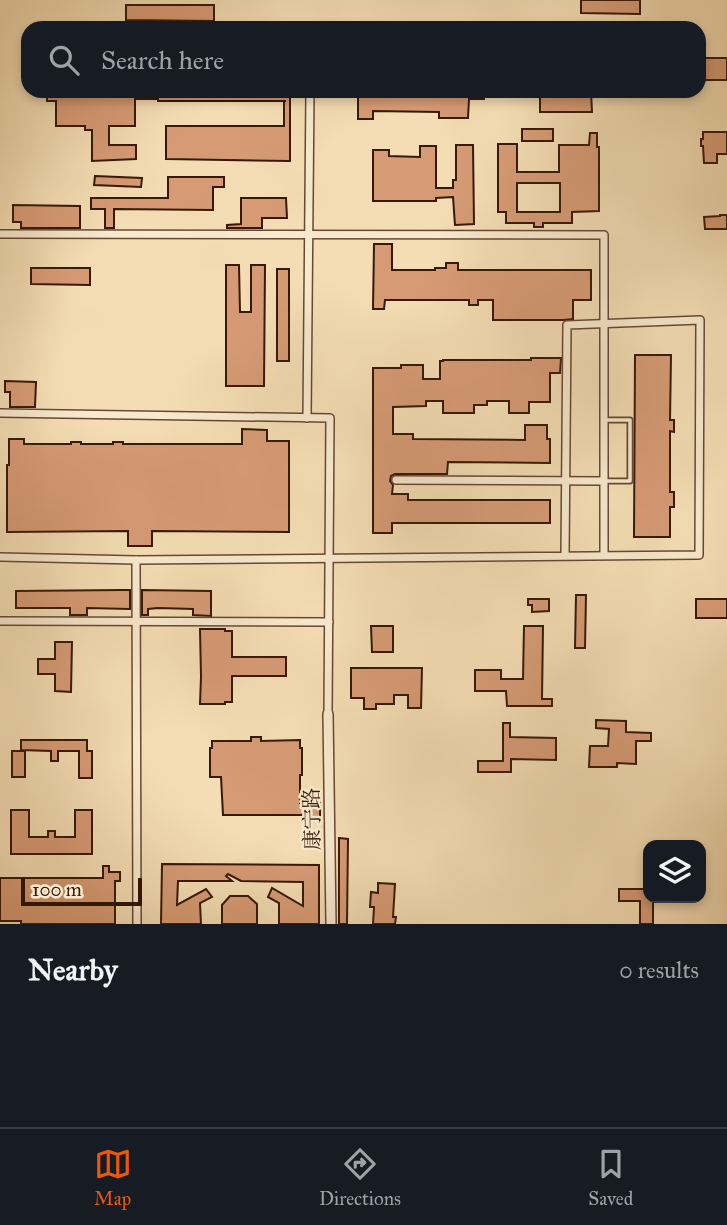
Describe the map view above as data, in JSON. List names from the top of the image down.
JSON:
{
  "streets": {
    "street": ["康宁路"]
  },
  "scale_bar": "100 m",
  "page": {
    "search": "Search here",
    "scale": "100 m",
    "heading": ["Nearby", "0 results"],
    "nav": ["Map", "Directions", "Saved"]
  }
}
